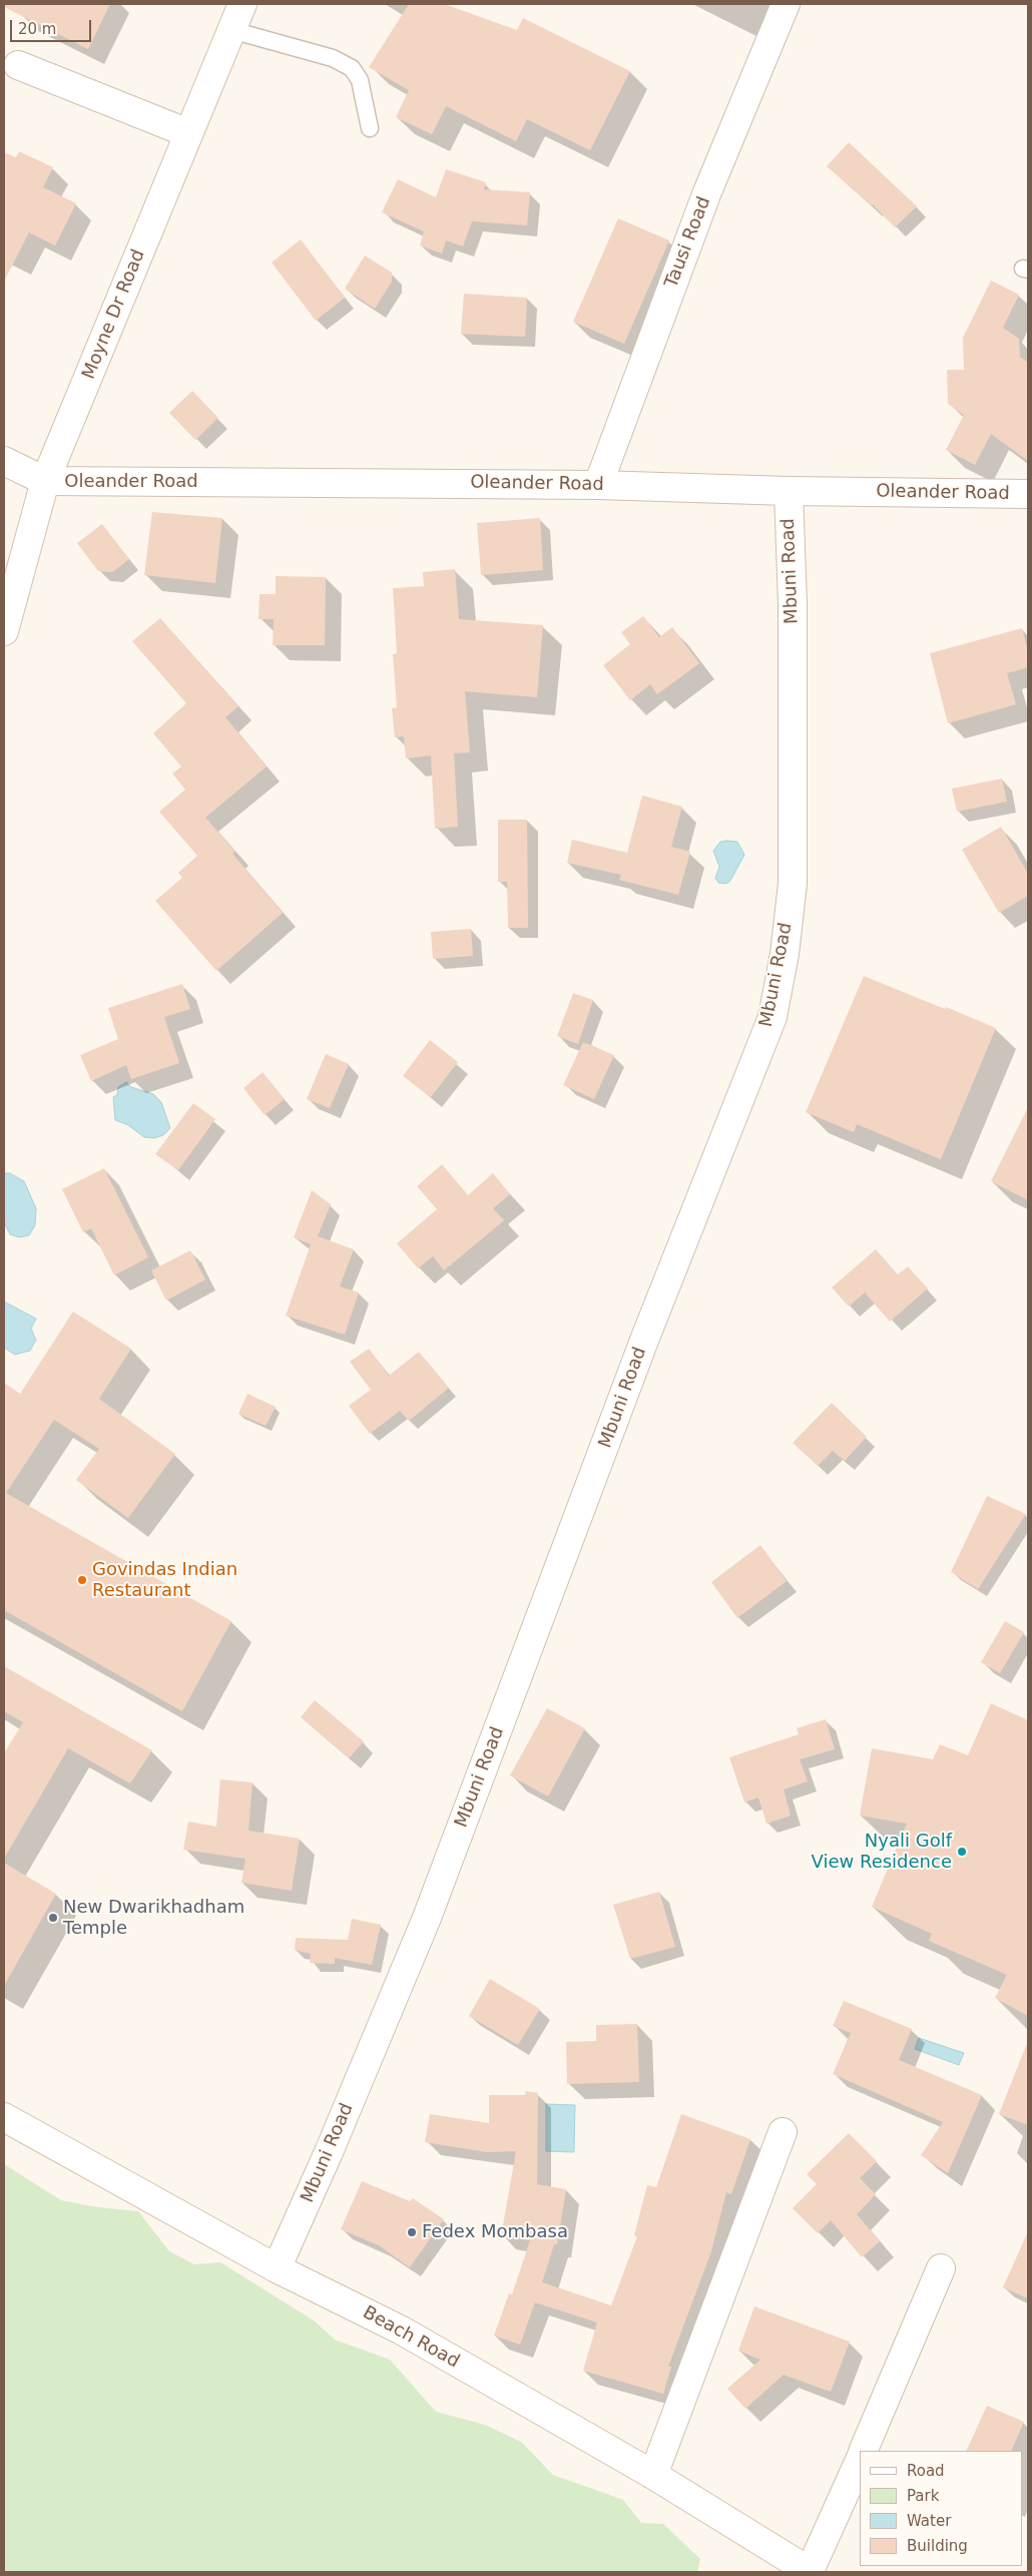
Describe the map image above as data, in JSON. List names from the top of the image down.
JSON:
{
  "streets": {
    "street": [
      "Tausi Road",
      "Moyne Dr Road",
      "Oleander Road",
      "Mbuni Road",
      "Beach Road"
    ]
  },
  "crossings": [
    ["Tausi Road", "Oleander Road"],
    ["Moyne Dr Road", "Oleander Road"],
    ["Oleander Road", "Mbuni Road"],
    ["Mbuni Road", "Beach Road"]
  ],
  "places": [
    "Govindas Indian Restaurant",
    "Nyali Golf View Residence",
    "New Dwarikhadham Temple",
    "Fedex Mombasa"
  ],
  "legend": [
    "Road",
    "Park",
    "Water",
    "Building"
  ],
  "scale_bar": "20 m"
}
